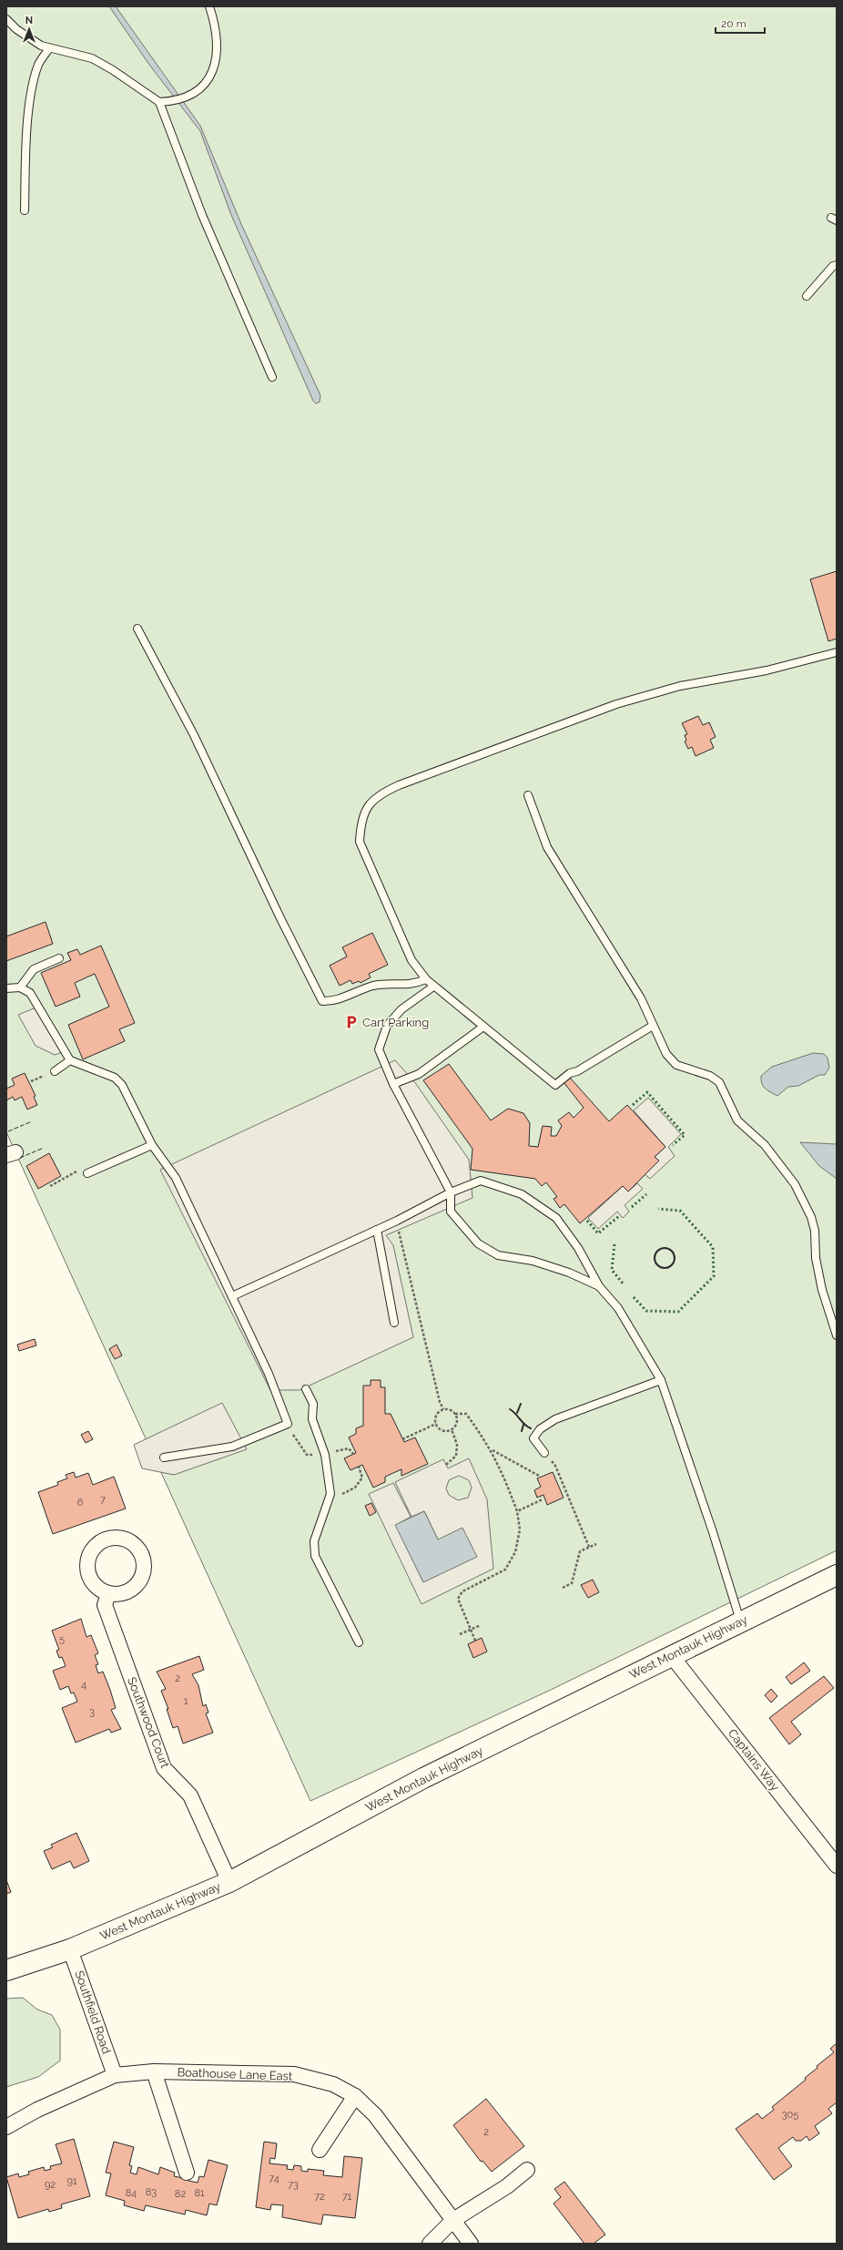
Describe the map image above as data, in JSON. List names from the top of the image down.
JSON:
{
  "streets": {
    "main road": ["West Montauk Highway"],
    "street": [
      "Southwood Court",
      "Captains Way",
      "Southfield Road",
      "Boathouse Lane East"
    ]
  },
  "crossings": [
    ["West Montauk Highway", "Southwood Court"],
    ["West Montauk Highway", "Captains Way"],
    ["West Montauk Highway", "Southfield Road"],
    ["Southfield Road", "Boathouse Lane East"]
  ],
  "places": {
    "parking": ["Cart Parking"]
  },
  "house_numbers": [
    "7",
    "6",
    "5",
    "2",
    "4",
    "1",
    "3",
    "305",
    "2",
    "74",
    "91",
    "92",
    "73",
    "83",
    "84",
    "81",
    "82",
    "72",
    "71"
  ],
  "scale_bar": "20 m",
  "north": "top"
}
